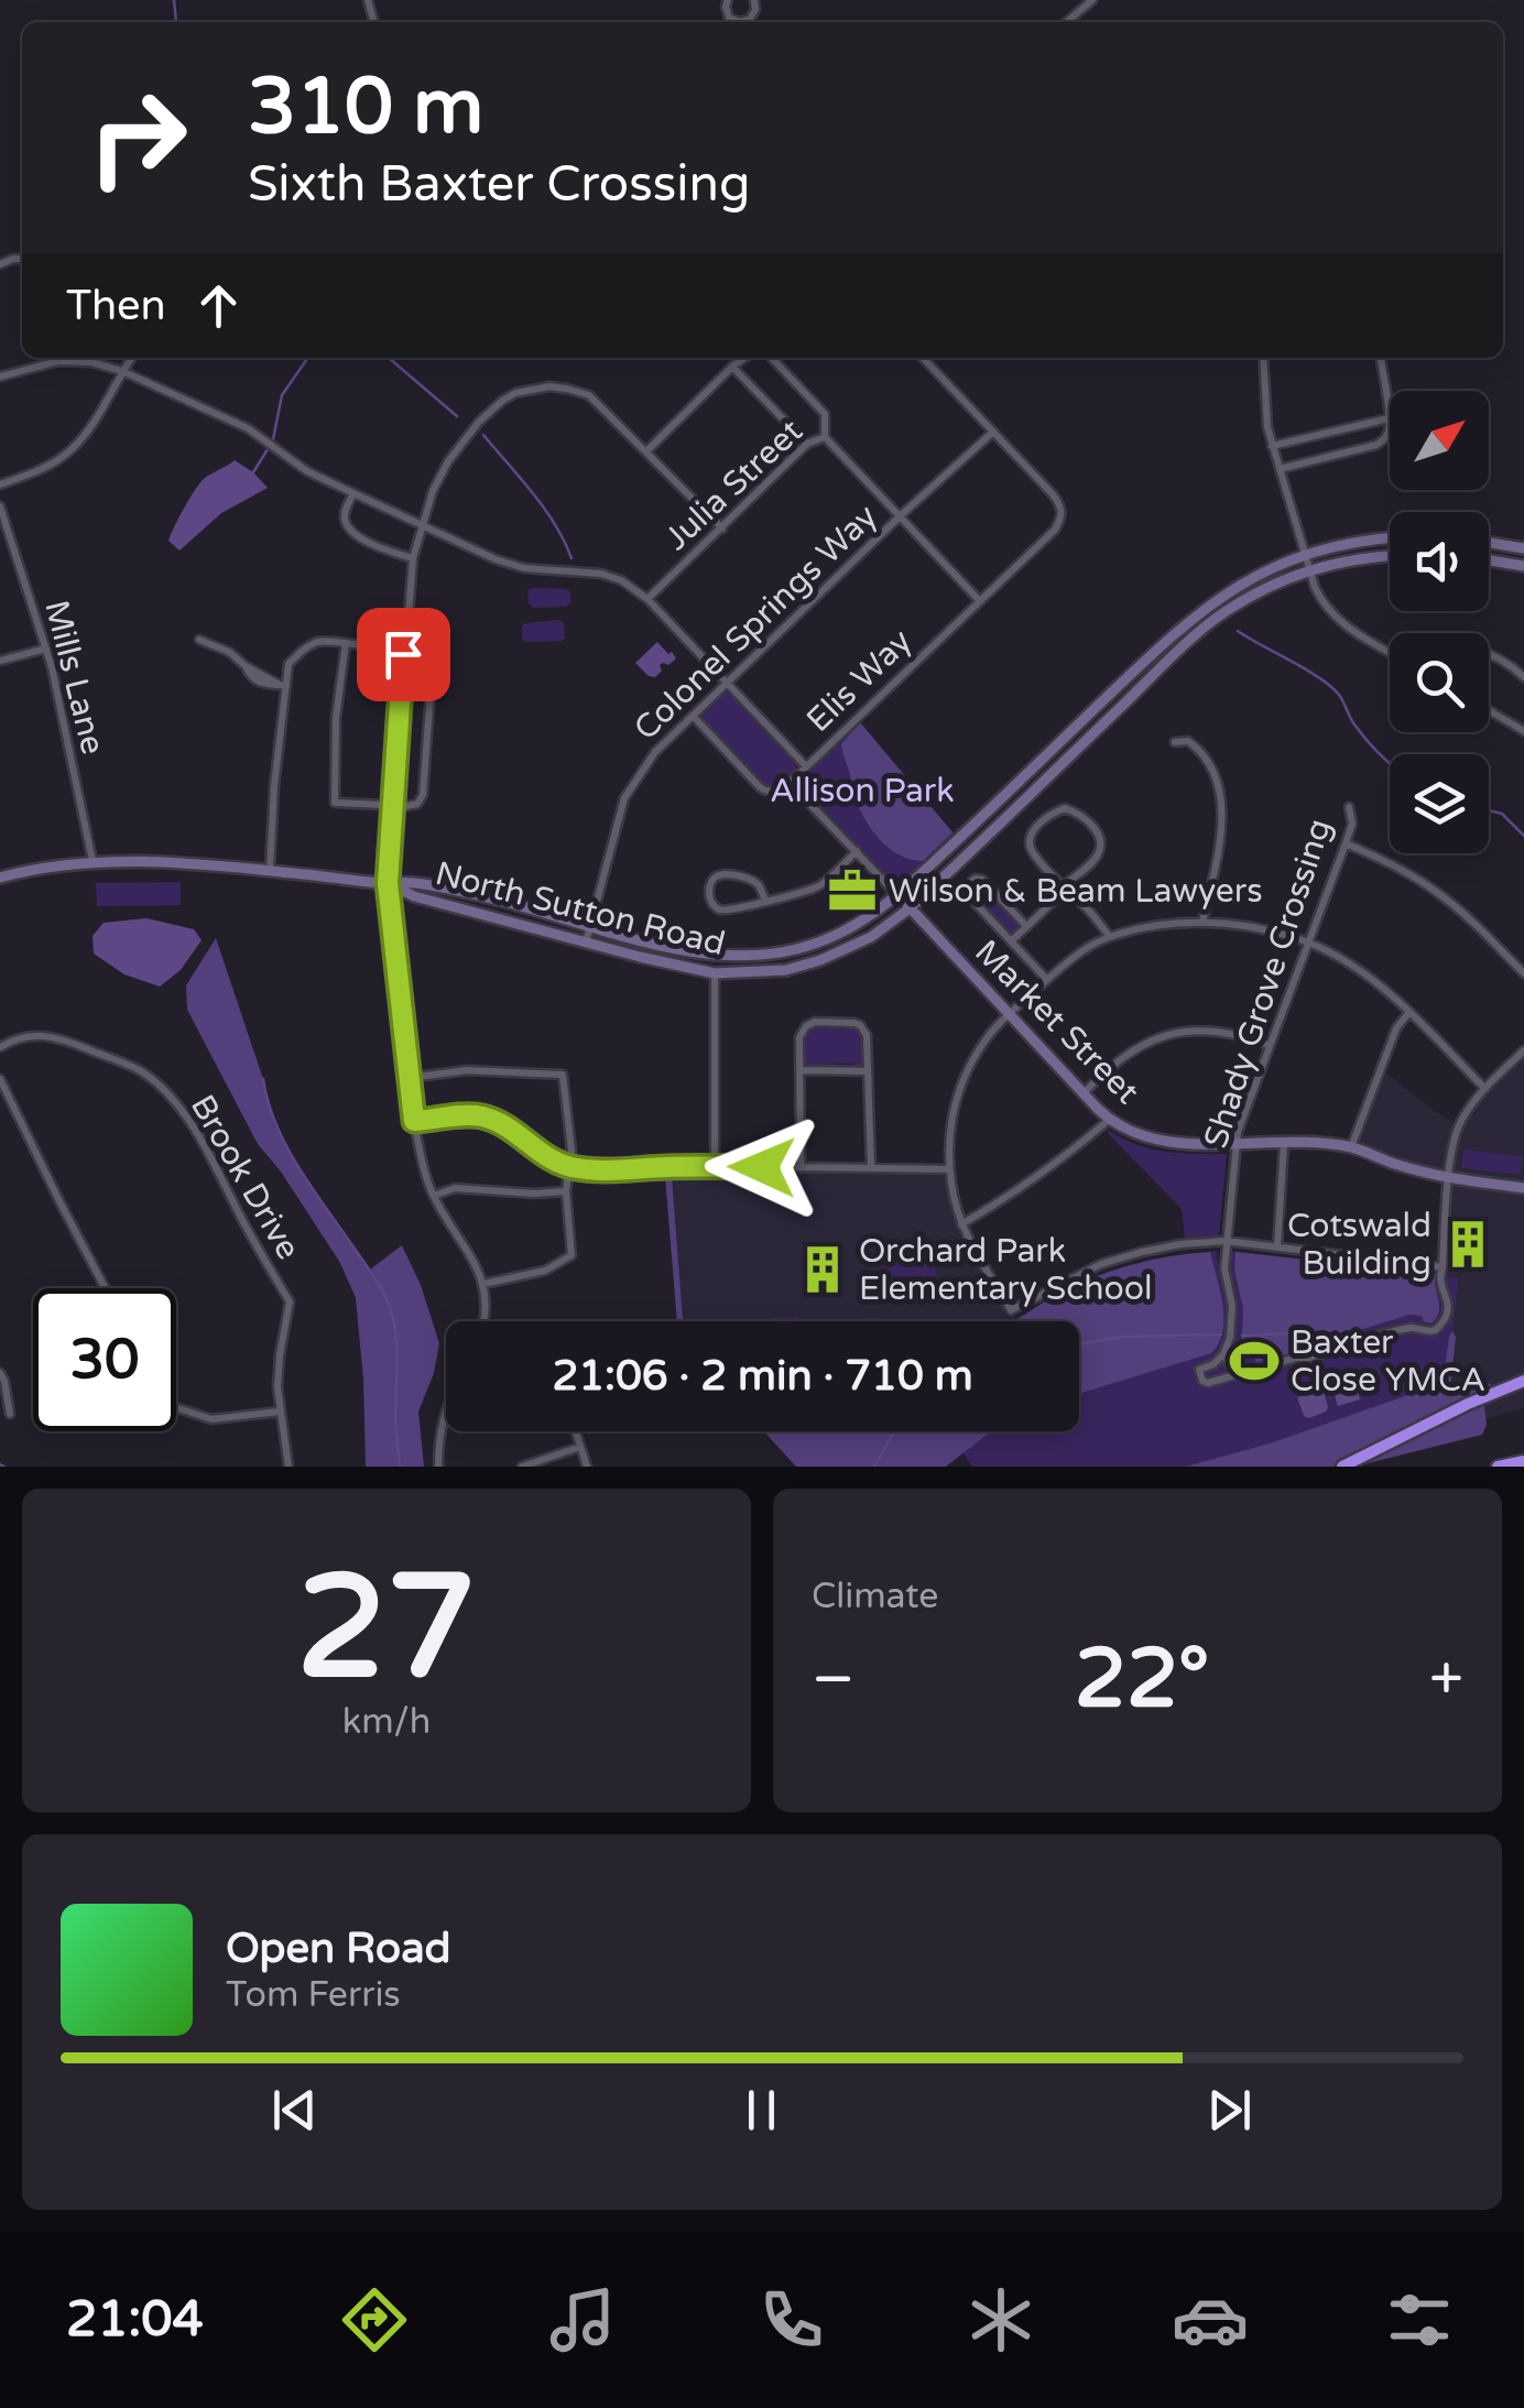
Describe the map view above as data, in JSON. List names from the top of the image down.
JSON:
{
  "streets": {
    "main road": ["North Sutton Road", "Market Street"],
    "street": [
      "Julia Street",
      "Colonel Springs Way",
      "Mills Lane",
      "Elis Way",
      "Shady Grove Crossing",
      "Brook Drive"
    ]
  },
  "crossings": [
    ["Colonel Springs Way", "Elis Way"],
    ["Colonel Springs Way", "North Sutton Road"],
    ["Mills Lane", "North Sutton Road"],
    ["North Sutton Road", "Market Street"],
    ["Shady Grove Crossing", "Market Street"]
  ],
  "parks": ["Allison Park"],
  "places": {
    "office": ["Wilson & Beam Lawyers"],
    "building": ["Cotswald Building", "Orchard Park Elementary School"],
    "sports": ["Baxter Close YMCA"]
  },
  "north": "top right",
  "page": {
    "turn": ["310 m", "Sixth Baxter Crossing"],
    "then": "Then",
    "limit": "30",
    "trip": "21:06 · 2 min · 710 m",
    "tile": [
      ["27", "km/h"],
      "Climate"
    ],
    "heat": ["−", "22°", "+"],
    "song": ["Open Road", "Tom Ferris"],
    "tabs": "21:04"
  }
}
